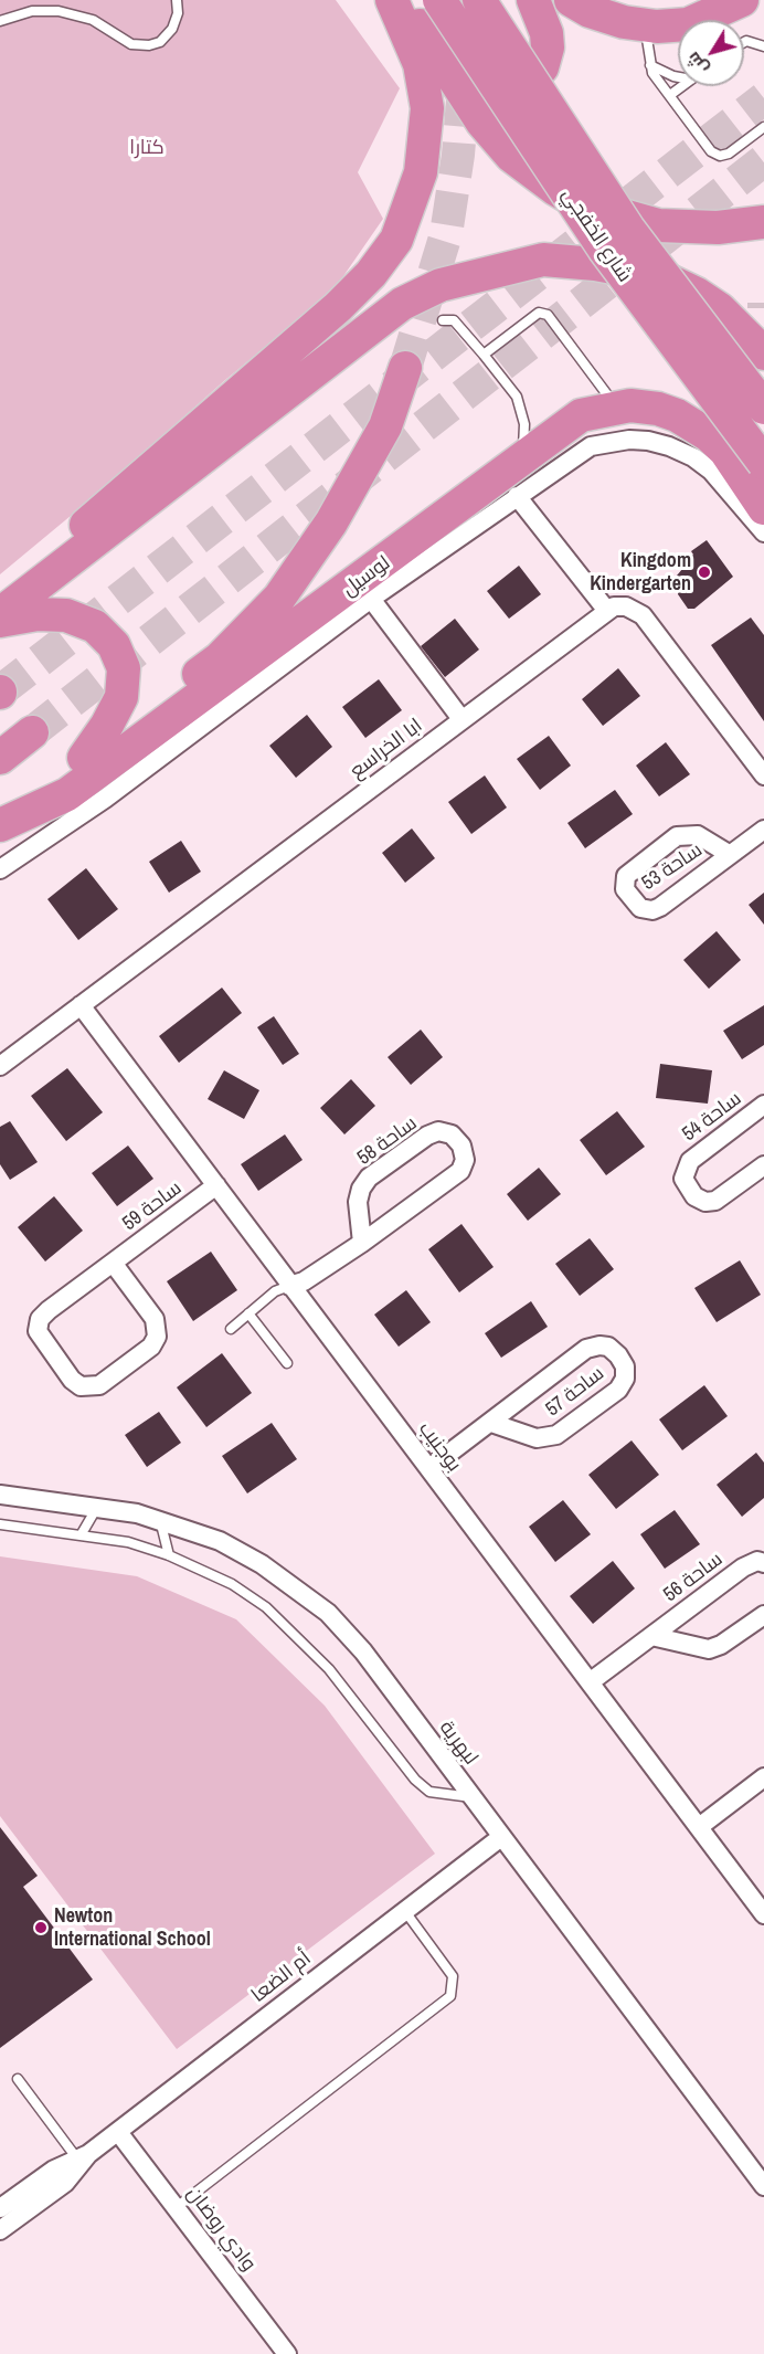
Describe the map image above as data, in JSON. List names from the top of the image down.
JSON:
{
  "streets": {
    "highway": ["شارع الخفجي"],
    "street": [
      "لوسيل",
      "ابا الخراسع",
      "ساحة 53",
      "ساحة 54",
      "ساحة 58",
      "ساحة 59",
      "ساحة 57",
      "بوجنيب",
      "ساحة 56",
      "لبهرية",
      "أم الضعا",
      "وادي روضان"
    ]
  },
  "crossings": [
    ["ابا الخراسع", "بوجنيب"],
    ["ساحة 58", "بوجنيب"],
    ["ساحة 59", "بوجنيب"],
    ["ساحة 57", "بوجنيب"],
    ["بوجنيب", "ساحة 56"],
    ["لبهرية", "أم الضعا"],
    ["أم الضعا", "وادي روضان"]
  ],
  "parks": ["كتارا"],
  "places": ["Kingdom Kindergarten", "Newton International School"],
  "north": "bottom left"
}
